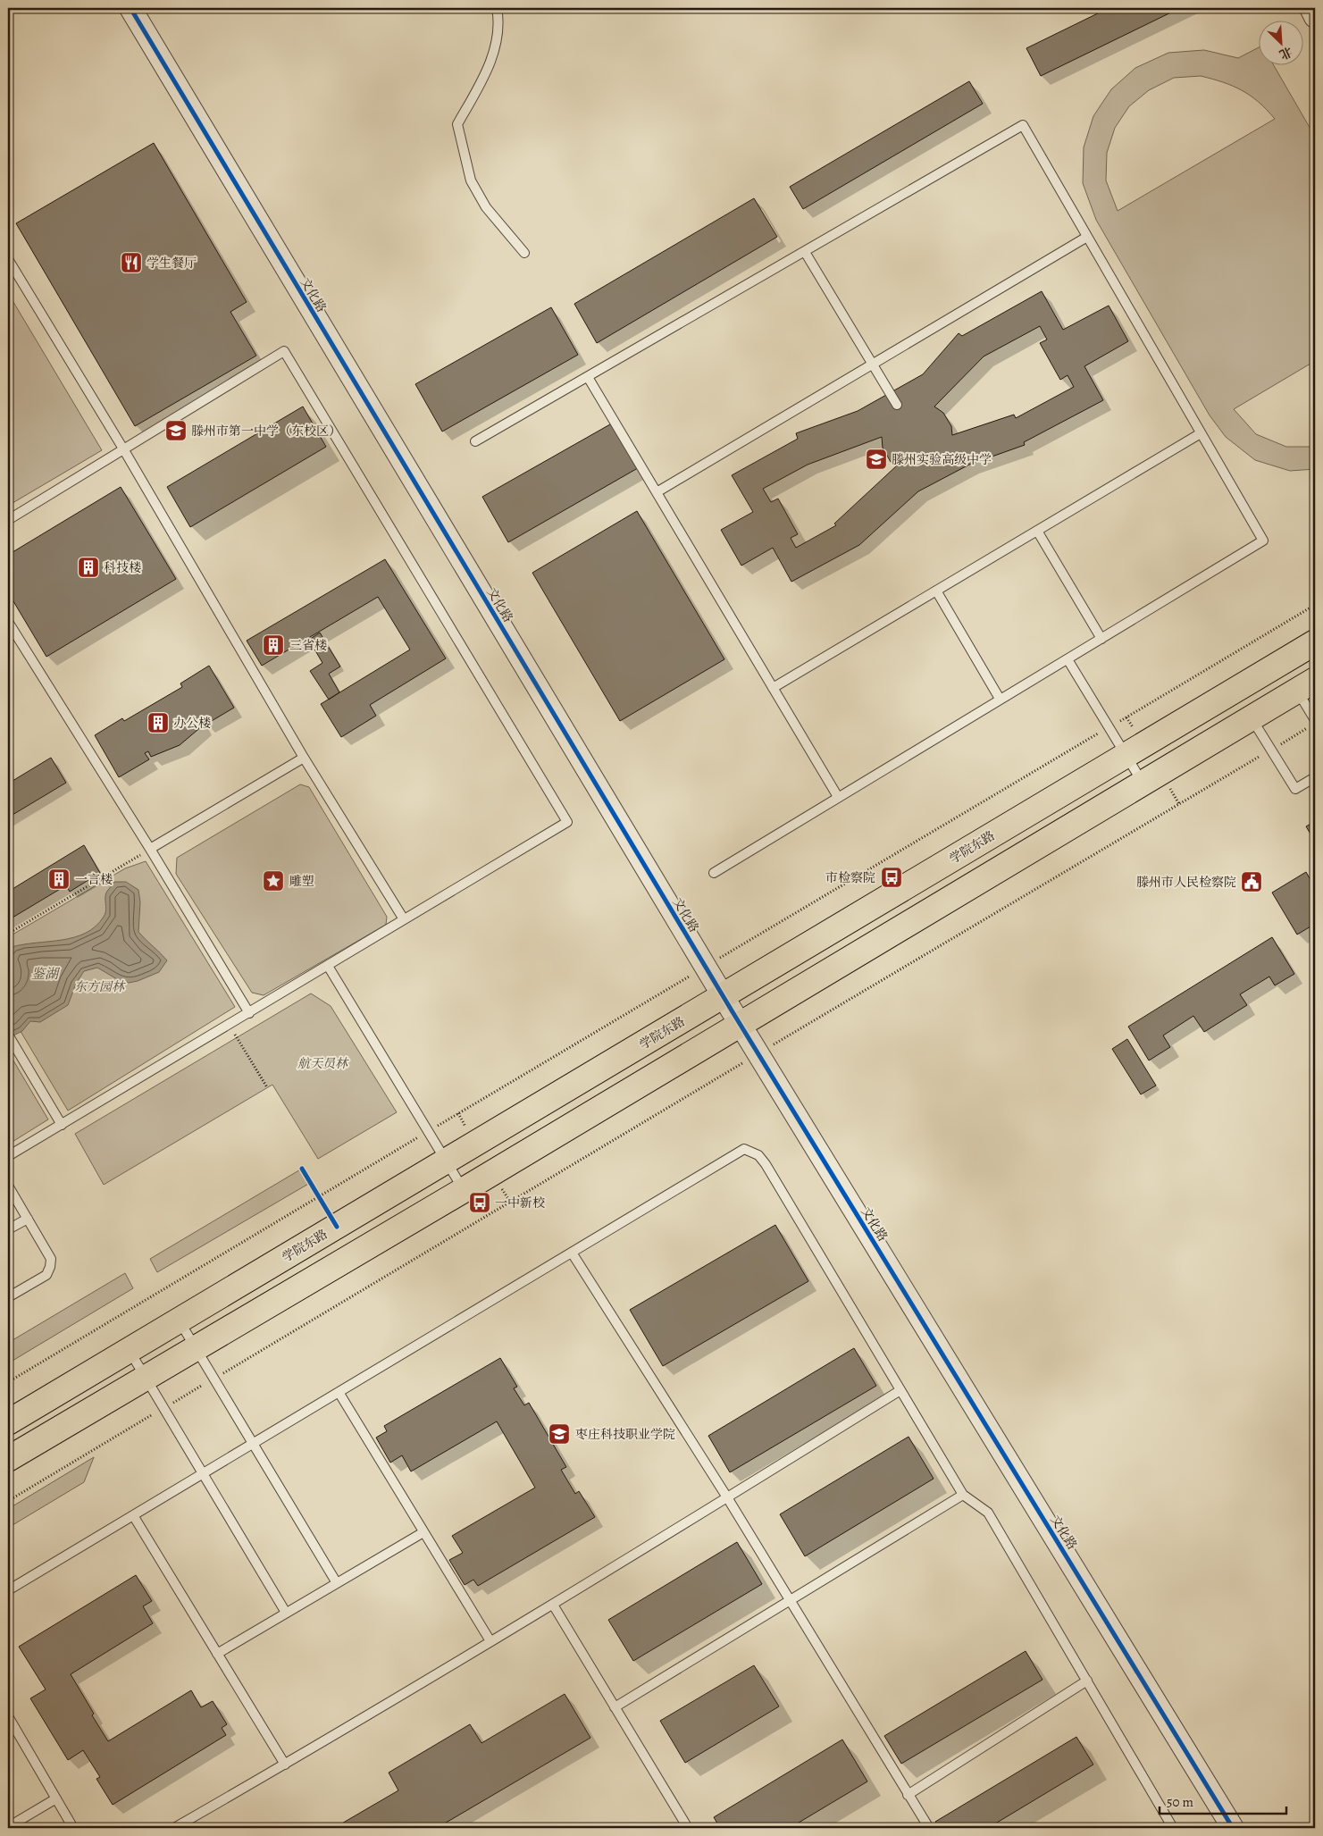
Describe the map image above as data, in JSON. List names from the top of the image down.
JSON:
{
  "streets": {
    "main road": ["学院东路"],
    "street": ["文化路"]
  },
  "crossings": [
    ["文化路", "学院东路"]
  ],
  "water": ["鉴湖"],
  "parks": ["东方园林", "航天员林"],
  "places": {
    "restaurant": ["学生餐厅"],
    "school or university": ["滕州市第一中学（东校区）", "滕州实验高级中学", "枣庄科技职业学院"],
    "building": [
      "科技楼",
      "三省楼",
      "办公楼",
      "一言楼"
    ],
    "bus stop": ["市检察院", "一中新校"],
    "place": ["雕塑"],
    "public building": ["滕州市人民检察院"]
  },
  "scale_bar": "50 m",
  "north": "bottom right"
}
